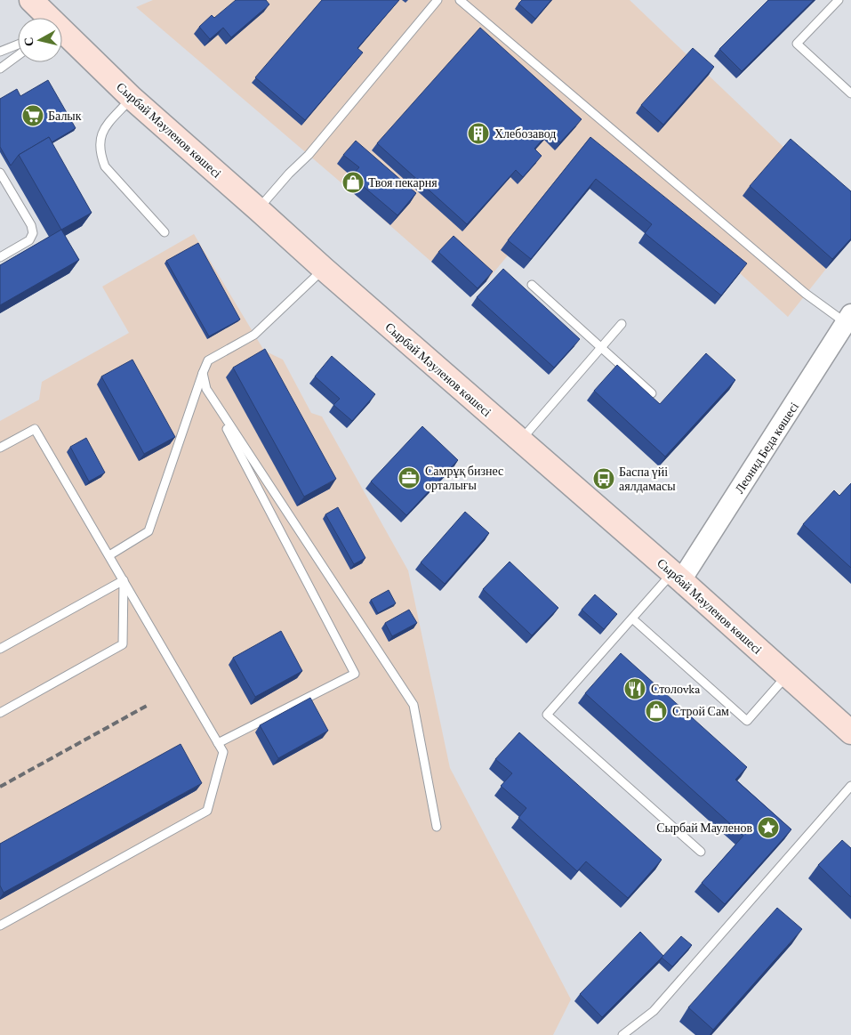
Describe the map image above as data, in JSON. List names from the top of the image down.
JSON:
{
  "streets": {
    "main road": ["Сырбай Мәуленов көшесі"],
    "street": ["Леонид Беда көшесі"]
  },
  "crossings": [
    ["Сырбай Мәуленов көшесі", "Леонид Беда көшесі"]
  ],
  "places": {
    "supermarket": ["Балык"],
    "building": ["Хлебозавод"],
    "shop": ["Твоя пекарня", "Строй Сам"],
    "office": ["Самрұқ бизнес орталығы"],
    "bus stop": ["Баспа үйі аялдамасы"],
    "restaurant": ["Столоvka"],
    "place": ["Сырбай Мауленов"]
  },
  "north": "left"
}
